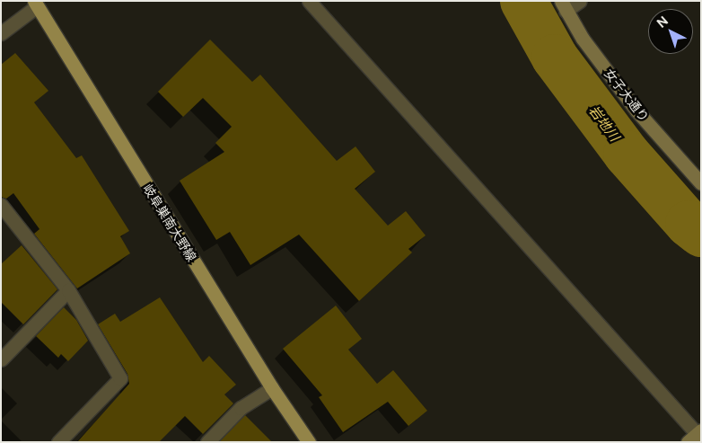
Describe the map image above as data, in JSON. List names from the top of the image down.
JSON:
{
  "streets": {
    "main road": ["岐阜巣南大野線"],
    "street": ["女子大通り"]
  },
  "water": ["岩地川"],
  "north": "top left"
}
